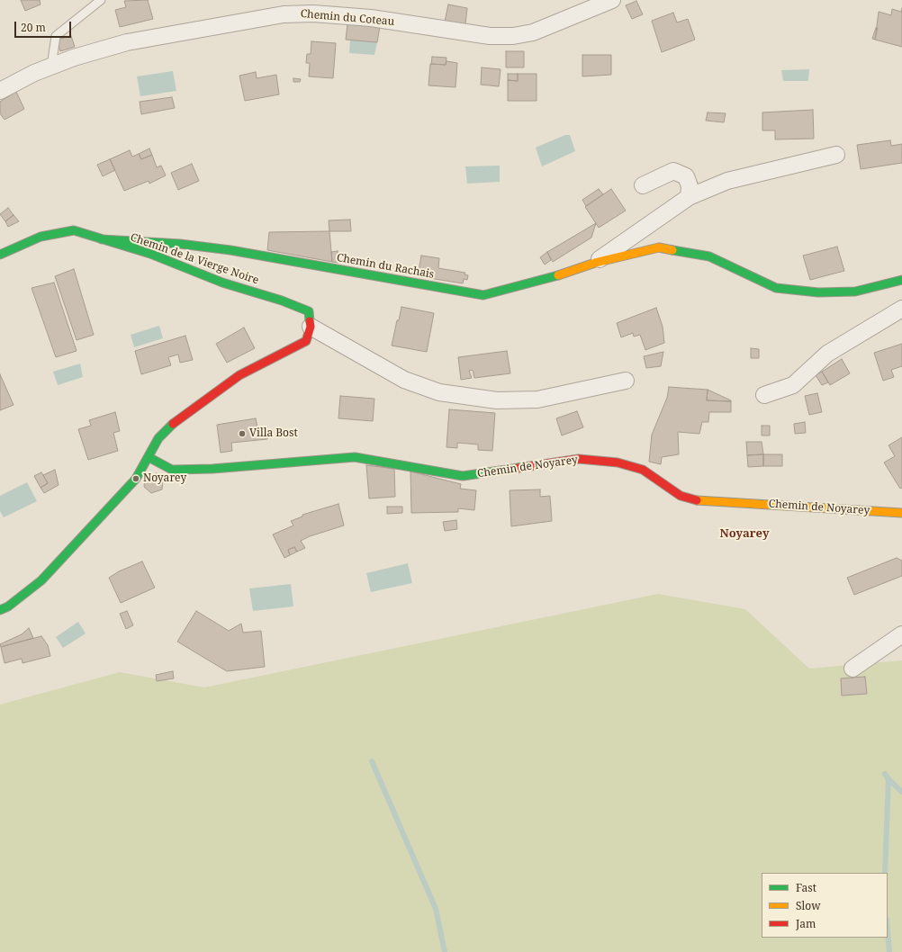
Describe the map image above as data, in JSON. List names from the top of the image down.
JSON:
{
  "streets": {
    "street": [
      "Chemin du Coteau",
      "Chemin de la Vierge Noire",
      "Chemin du Rachais",
      "Chemin de Noyarey"
    ]
  },
  "crossings": [
    ["Chemin de la Vierge Noire", "Chemin du Rachais"]
  ],
  "districts": ["Noyarey"],
  "places": ["Villa Bost", "Noyarey"],
  "legend": ["Fast", "Slow", "Jam"],
  "scale_bar": "20 m"
}
